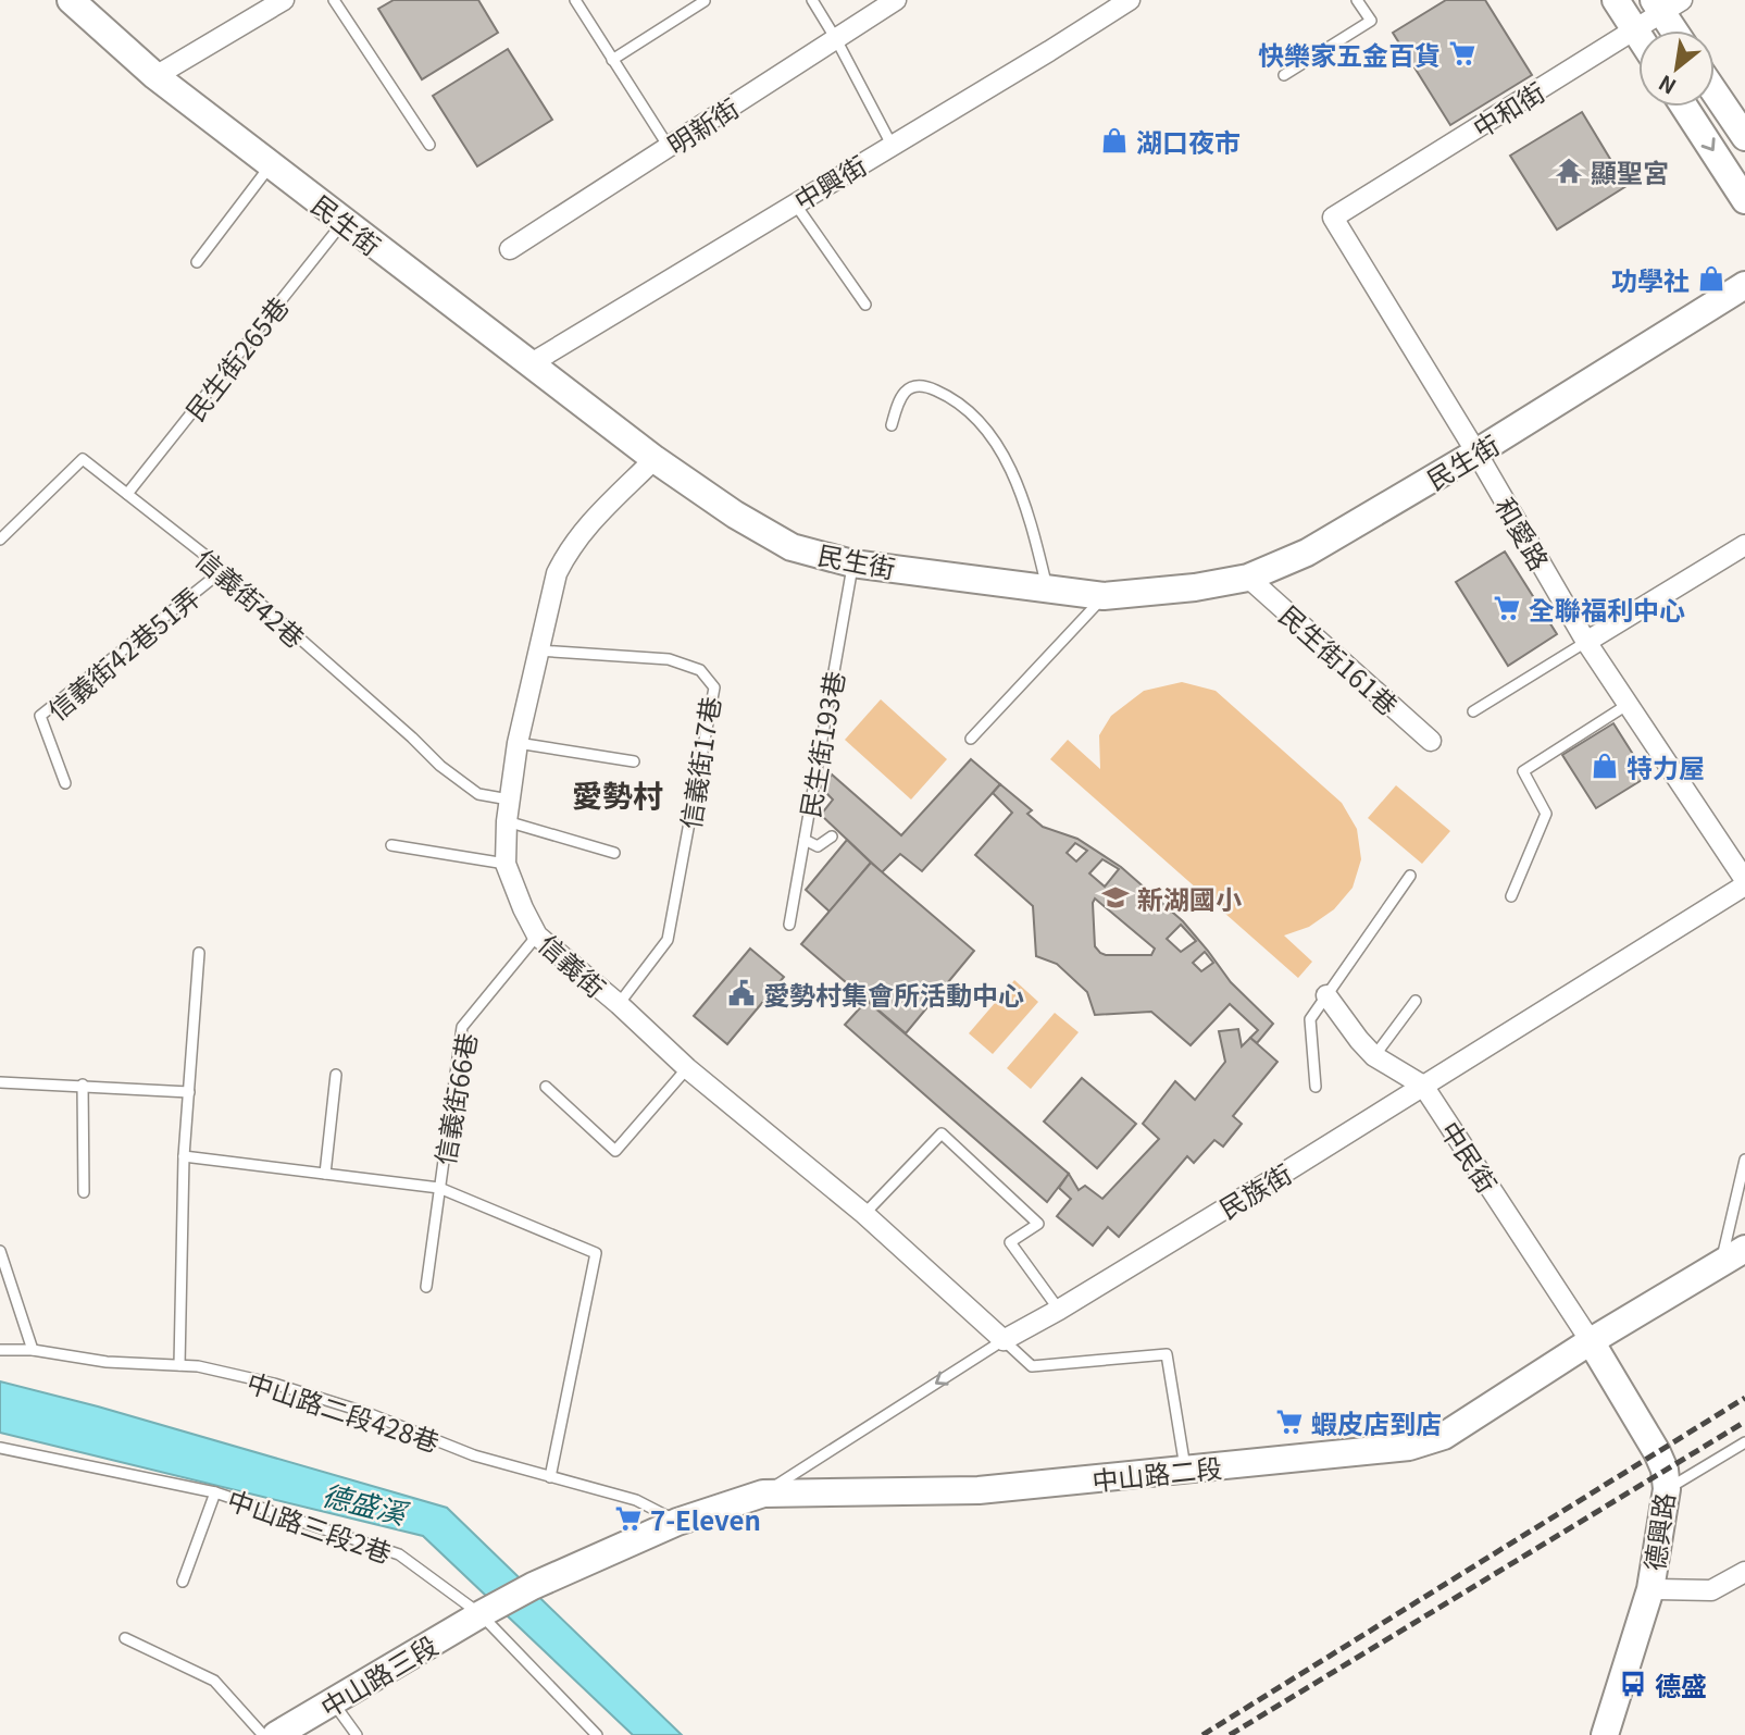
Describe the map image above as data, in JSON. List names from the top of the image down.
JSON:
{
  "streets": {
    "street": [
      "中和街",
      "明新街",
      "中興街",
      "民生街",
      "和愛路",
      "民生街161巷",
      "信義街",
      "中民街",
      "民族街",
      "中山路二段",
      "德興路",
      "中山路三段"
    ],
    "lane": [
      "民生街265巷",
      "信義街42巷",
      "信義街42巷51弄",
      "民生街193巷",
      "信義街17巷",
      "信義街66巷",
      "中山路二段428巷",
      "中山路三段2巷"
    ]
  },
  "crossings": [
    ["中和街", "和愛路"],
    ["中興街", "民生街"],
    ["民生街", "民生街265巷"],
    ["民生街", "和愛路"],
    ["民生街", "民生街161巷"],
    ["民生街", "民生街193巷"],
    ["民生街", "信義街"],
    ["民生街265巷", "信義街42巷"],
    ["和愛路", "民族街"],
    ["信義街42巷", "信義街42巷51弄"],
    ["信義街42巷", "信義街"],
    ["信義街17巷", "信義街"],
    ["信義街", "信義街66巷"],
    ["信義街", "民族街"],
    ["中民街", "民族街"],
    ["中民街", "中山路二段"],
    ["中民街", "德興路"],
    ["民族街", "中山路二段"],
    ["中山路二段428巷", "中山路二段"],
    ["中山路二段", "德興路"],
    ["中山路二段", "中山路三段"],
    ["中山路三段2巷", "中山路三段"]
  ],
  "districts": ["愛勢村"],
  "water": ["德盛溪"],
  "places": {
    "supermarket": [
      "快樂家五金百貨",
      "全聯福利中心",
      "蝦皮店到店",
      "7-Eleven"
    ],
    "shop": ["湖口夜市", "功學社", "特力屋"],
    "temple": ["顯聖宮"],
    "school or university": ["新湖國小"],
    "public building": ["愛勢村集會所活動中心"],
    "bus stop": ["德盛"]
  },
  "north": "bottom left"
}
